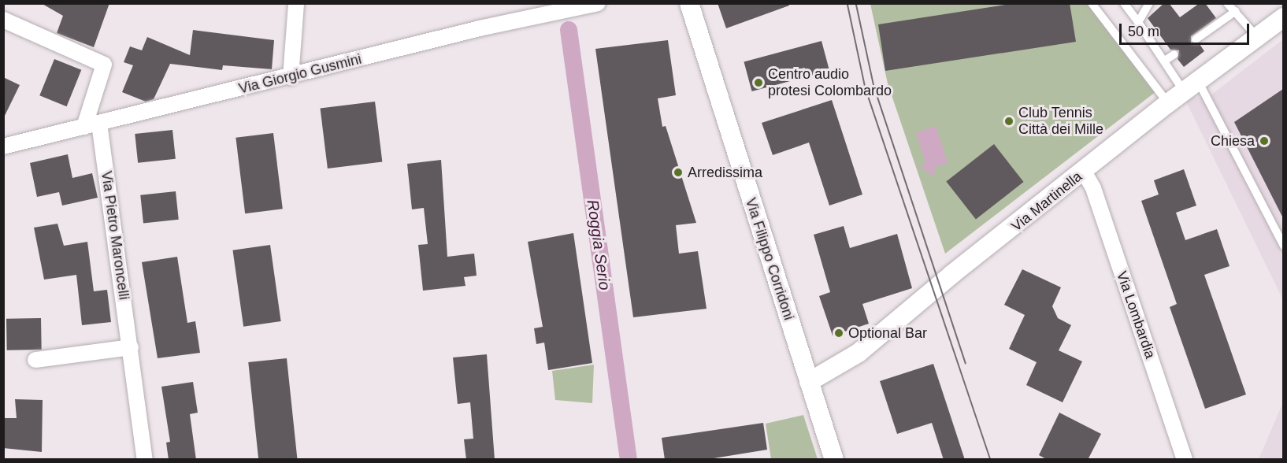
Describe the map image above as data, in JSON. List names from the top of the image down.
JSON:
{
  "streets": {
    "street": [
      "Via Giorgio Gusmini",
      "Via Martinella",
      "Via Pietro Maroncelli",
      "Via Filippo Corridoni",
      "Via Lombardia"
    ]
  },
  "crossings": [
    ["Via Giorgio Gusmini", "Via Pietro Maroncelli"],
    ["Via Martinella", "Via Filippo Corridoni"],
    ["Via Martinella", "Via Lombardia"]
  ],
  "water": ["Roggia Serio"],
  "places": [
    "Centro audio protesi Colombardo",
    "Club Tennis Città dei Mille",
    "Chiesa",
    "Arredissima",
    "Optional Bar"
  ],
  "scale_bar": "50 m"
}
